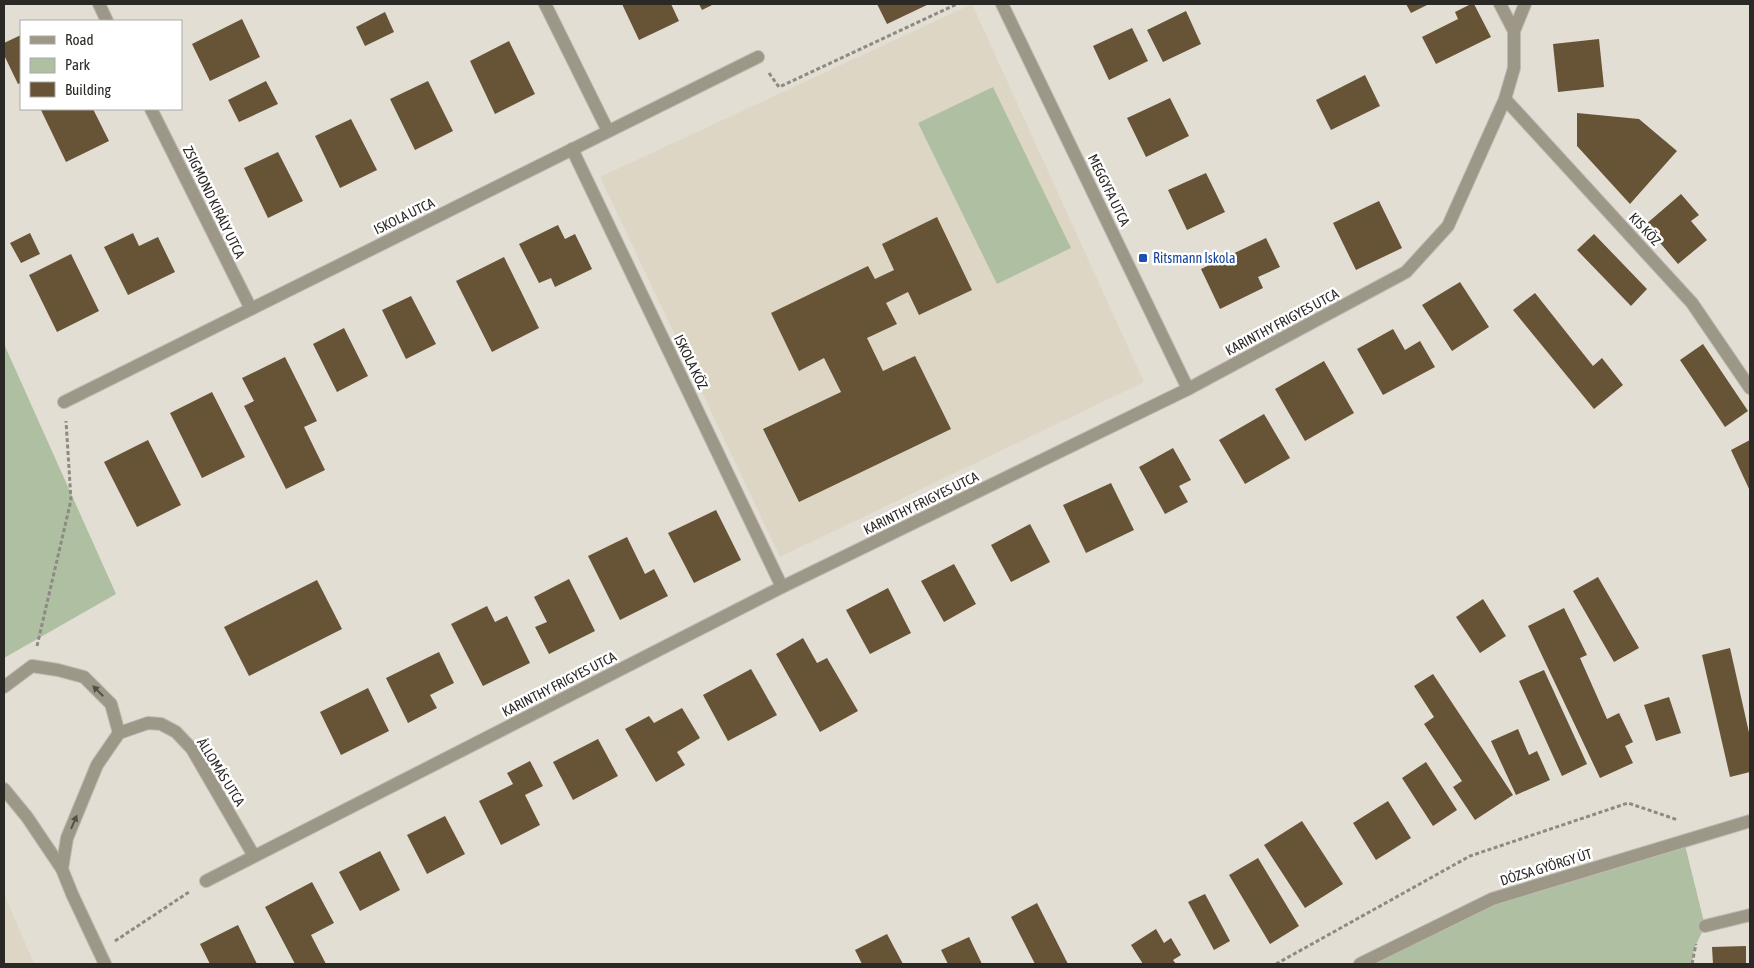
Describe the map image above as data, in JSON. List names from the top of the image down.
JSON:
{
  "streets": {
    "street": [
      "MEGGYFA UTCA",
      "ZSIGMOND KIRÁLY UTCA",
      "ISKOLA UTCA",
      "KIS KÖZ",
      "KARINTHY FRIGYES UTCA",
      "ISKOLA KÖZ",
      "ÁLLOMÁS UTCA",
      "DÓZSA GYÖRGY ÚT"
    ]
  },
  "crossings": [
    ["MEGGYFA UTCA", "KARINTHY FRIGYES UTCA"],
    ["ZSIGMOND KIRÁLY UTCA", "ISKOLA UTCA"],
    ["ISKOLA UTCA", "ISKOLA KÖZ"],
    ["KIS KÖZ", "KARINTHY FRIGYES UTCA"],
    ["KARINTHY FRIGYES UTCA", "ISKOLA KÖZ"],
    ["KARINTHY FRIGYES UTCA", "ÁLLOMÁS UTCA"]
  ],
  "places": {
    "transit": ["Ritsmann Iskola"]
  },
  "legend": ["Road", "Park", "Building"]
}
